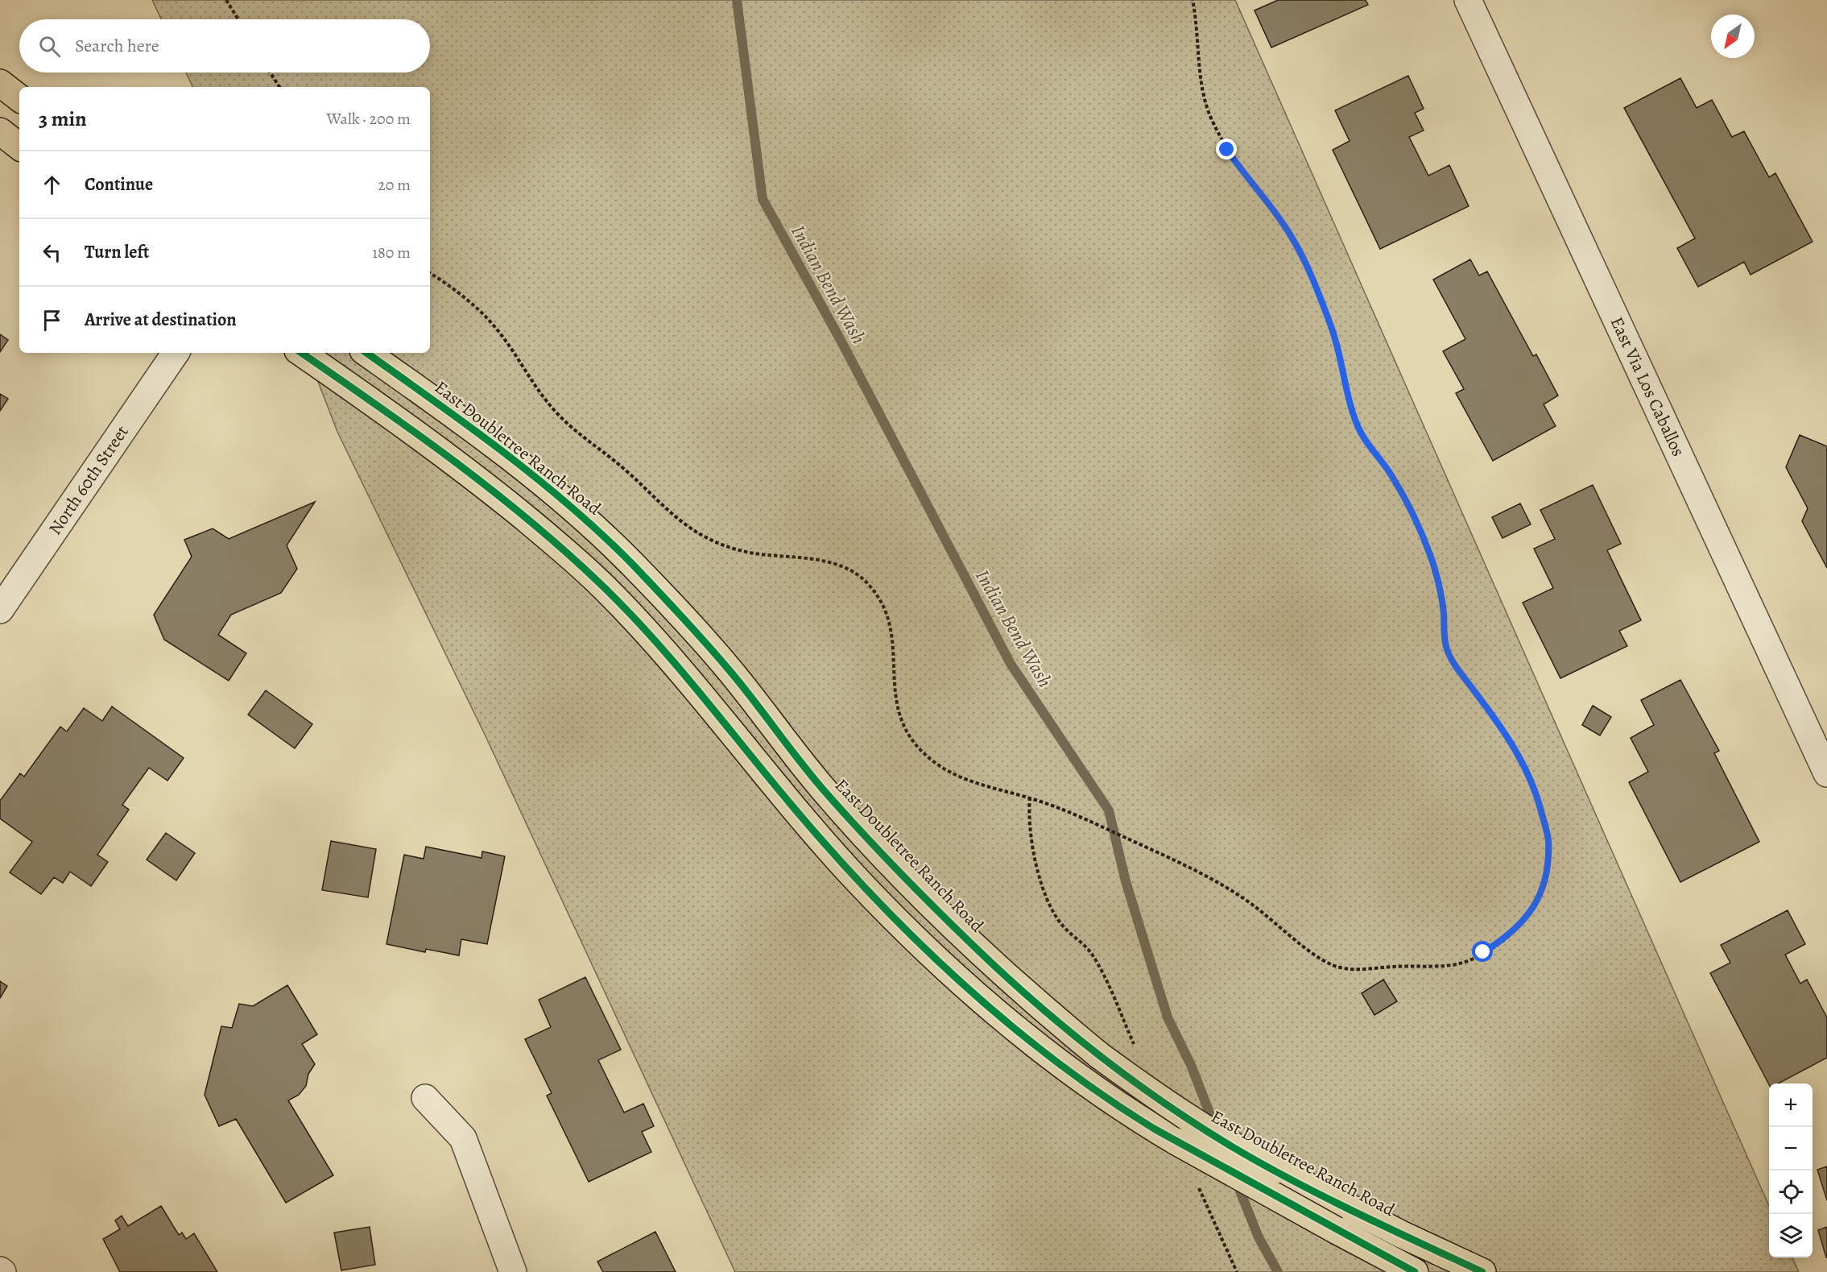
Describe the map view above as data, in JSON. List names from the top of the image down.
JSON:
{
  "streets": {
    "main road": ["East Doubletree Ranch Road"],
    "street": ["East Via Los Caballos", "North 60th Street"]
  },
  "water": ["Indian Bend Wash"],
  "north": "bottom left",
  "page": {
    "search": "Search here",
    "heading": ["3 min", "Walk · 200 m"],
    "list": [
      ["Continue", "20 m"],
      ["Turn left", "180 m"],
      "Arrive at destination"
    ],
    "map_buttons": ["+", "−"]
  }
}
